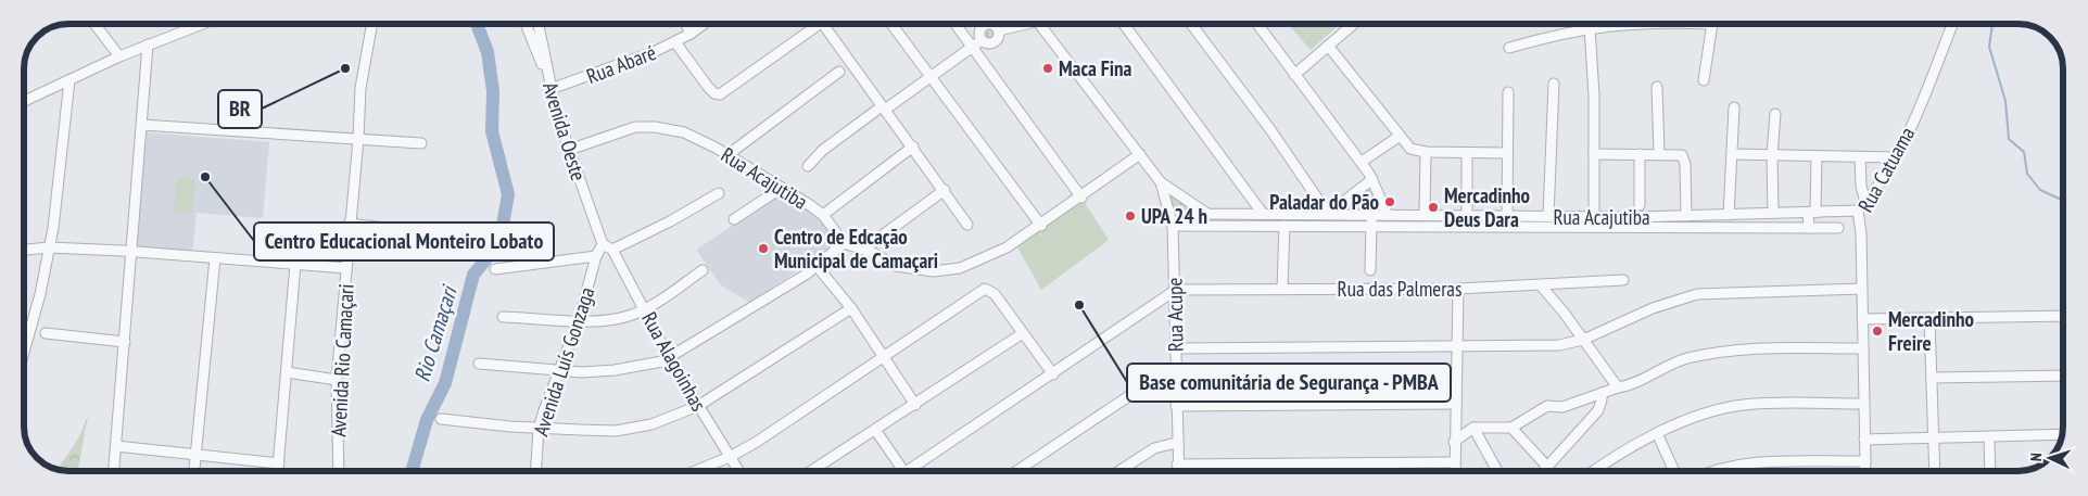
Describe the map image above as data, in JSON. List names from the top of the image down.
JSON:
{
  "streets": {
    "street": [
      "Rua Abaré",
      "Avenida Oeste",
      "Rua Catuama",
      "Rua Acajutiba",
      "Rua das Palmeras",
      "Rua Acupe",
      "Avenida Rio Camaçari",
      "Avenida Luís Gonzaga",
      "Rua Alagoinhas"
    ]
  },
  "crossings": [
    ["Rua Abaré", "Avenida Oeste"],
    ["Avenida Oeste", "Rua Acajutiba"],
    ["Avenida Oeste", "Avenida Luís Gonzaga"],
    ["Rua Catuama", "Rua Acajutiba"],
    ["Rua Acajutiba", "Rua Acupe"],
    ["Rua das Palmeras", "Rua Acupe"]
  ],
  "water": ["Rio Camaçari"],
  "places": [
    "BR",
    "Maca Fina",
    "Centro Educacional Monteiro Lobato",
    "Paladar do Pão",
    "Mercadinho Deus Dara",
    "UPA 24 h",
    "Centro de Edcação Municipal de Camaçari",
    "Base comunitária de Segurança - PMBA",
    "Mercadinho Freire"
  ],
  "north": "left"
}
